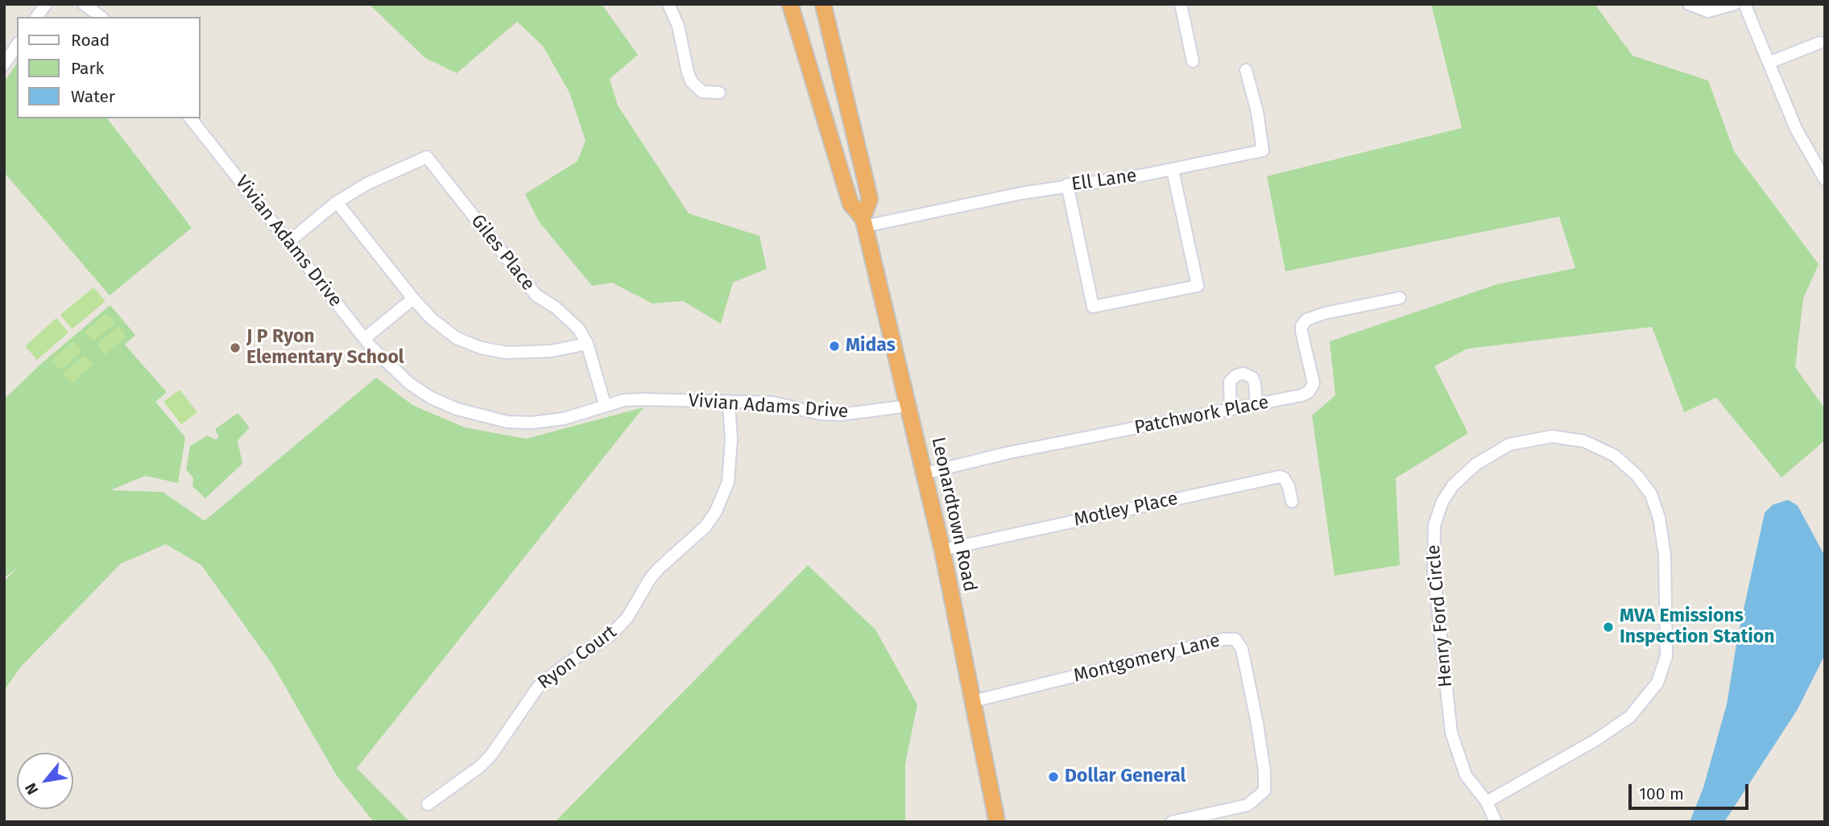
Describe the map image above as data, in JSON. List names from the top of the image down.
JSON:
{
  "streets": {
    "highway": ["Leonardtown Road"],
    "street": [
      "Ell Lane",
      "Vivian Adams Drive",
      "Giles Place",
      "Patchwork Place",
      "Motley Place",
      "Henry Ford Circle",
      "Ryon Court",
      "Montgomery Lane"
    ]
  },
  "crossings": [
    ["Ell Lane", "Leonardtown Road"],
    ["Vivian Adams Drive", "Giles Place"],
    ["Vivian Adams Drive", "Leonardtown Road"],
    ["Vivian Adams Drive", "Ryon Court"],
    ["Patchwork Place", "Leonardtown Road"],
    ["Motley Place", "Leonardtown Road"],
    ["Leonardtown Road", "Montgomery Lane"]
  ],
  "places": [
    "Midas",
    "J P Ryon Elementary School",
    "MVA Emissions Inspection Station",
    "Dollar General"
  ],
  "legend": ["Road", "Park", "Water"],
  "scale_bar": "100 m",
  "north": "bottom left"
}
